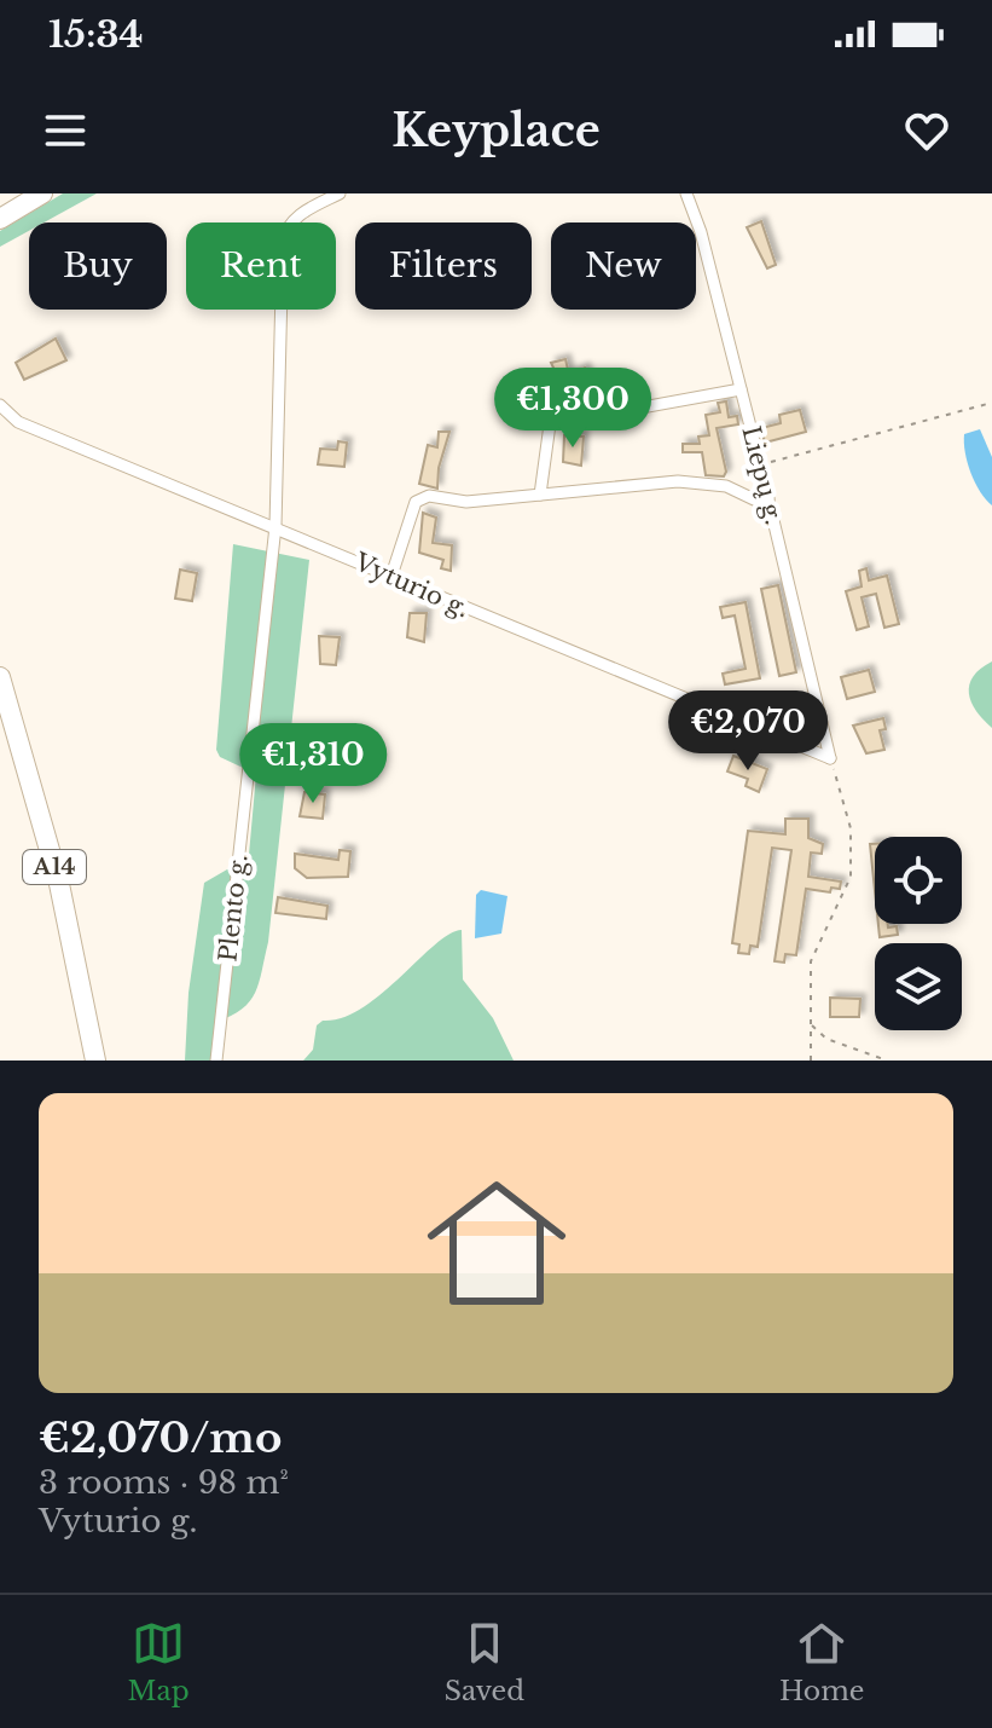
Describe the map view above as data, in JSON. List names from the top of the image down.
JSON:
{
  "streets": {
    "highway": ["A14"],
    "street": ["Liepų g.", "Vyturio g.", "Plento g."]
  },
  "crossings": [
    ["Liepų g.", "Vyturio g."],
    ["Vyturio g.", "Plento g."]
  ],
  "page": {
    "status": "15:34",
    "header": "Keyplace",
    "chip": [
      "Buy",
      "Rent",
      "Filters",
      "New"
    ],
    "price": ["€1,300", "€2,070", "€1,310"],
    "list": [
      {
        "name": "€2,070/mo",
        "note": "3 rooms · 98 m² · Vyturio g."
      }
    ],
    "tabs": ["Map", "Saved", "Home"]
  }
}
